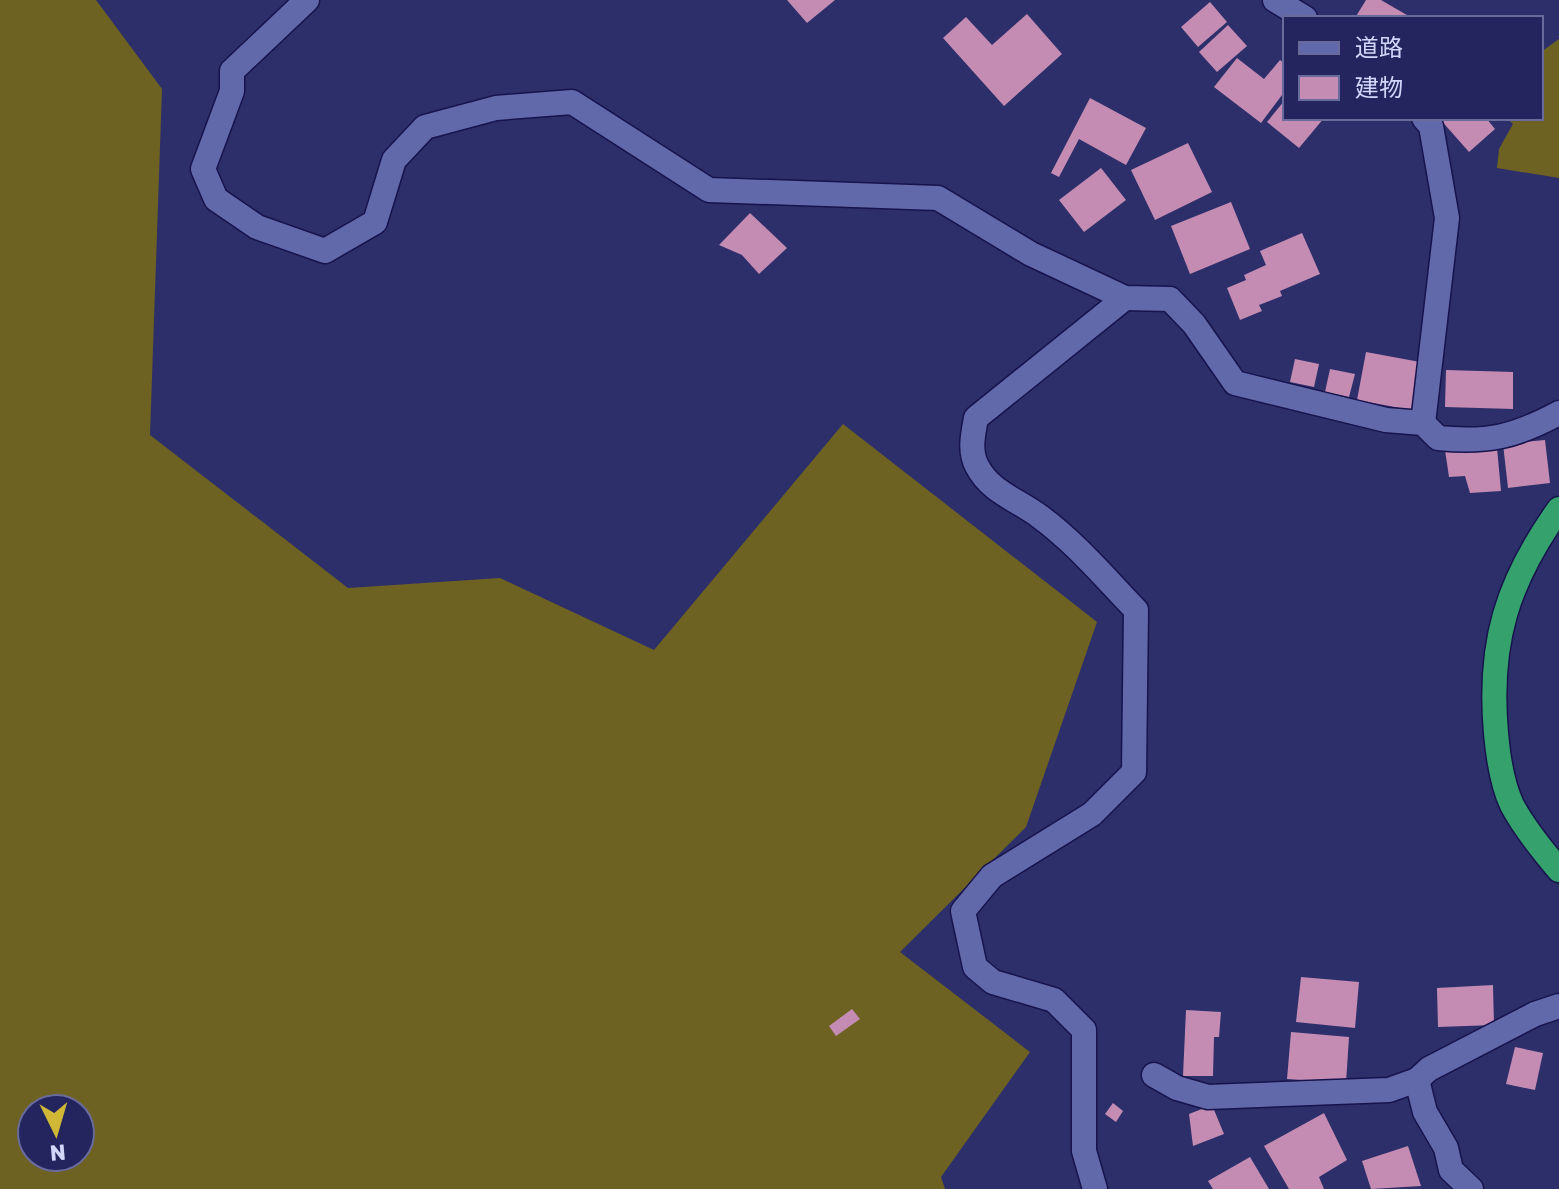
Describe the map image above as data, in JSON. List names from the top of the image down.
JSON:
{
  "legend": ["道路", "建物"],
  "north": "bottom"
}
